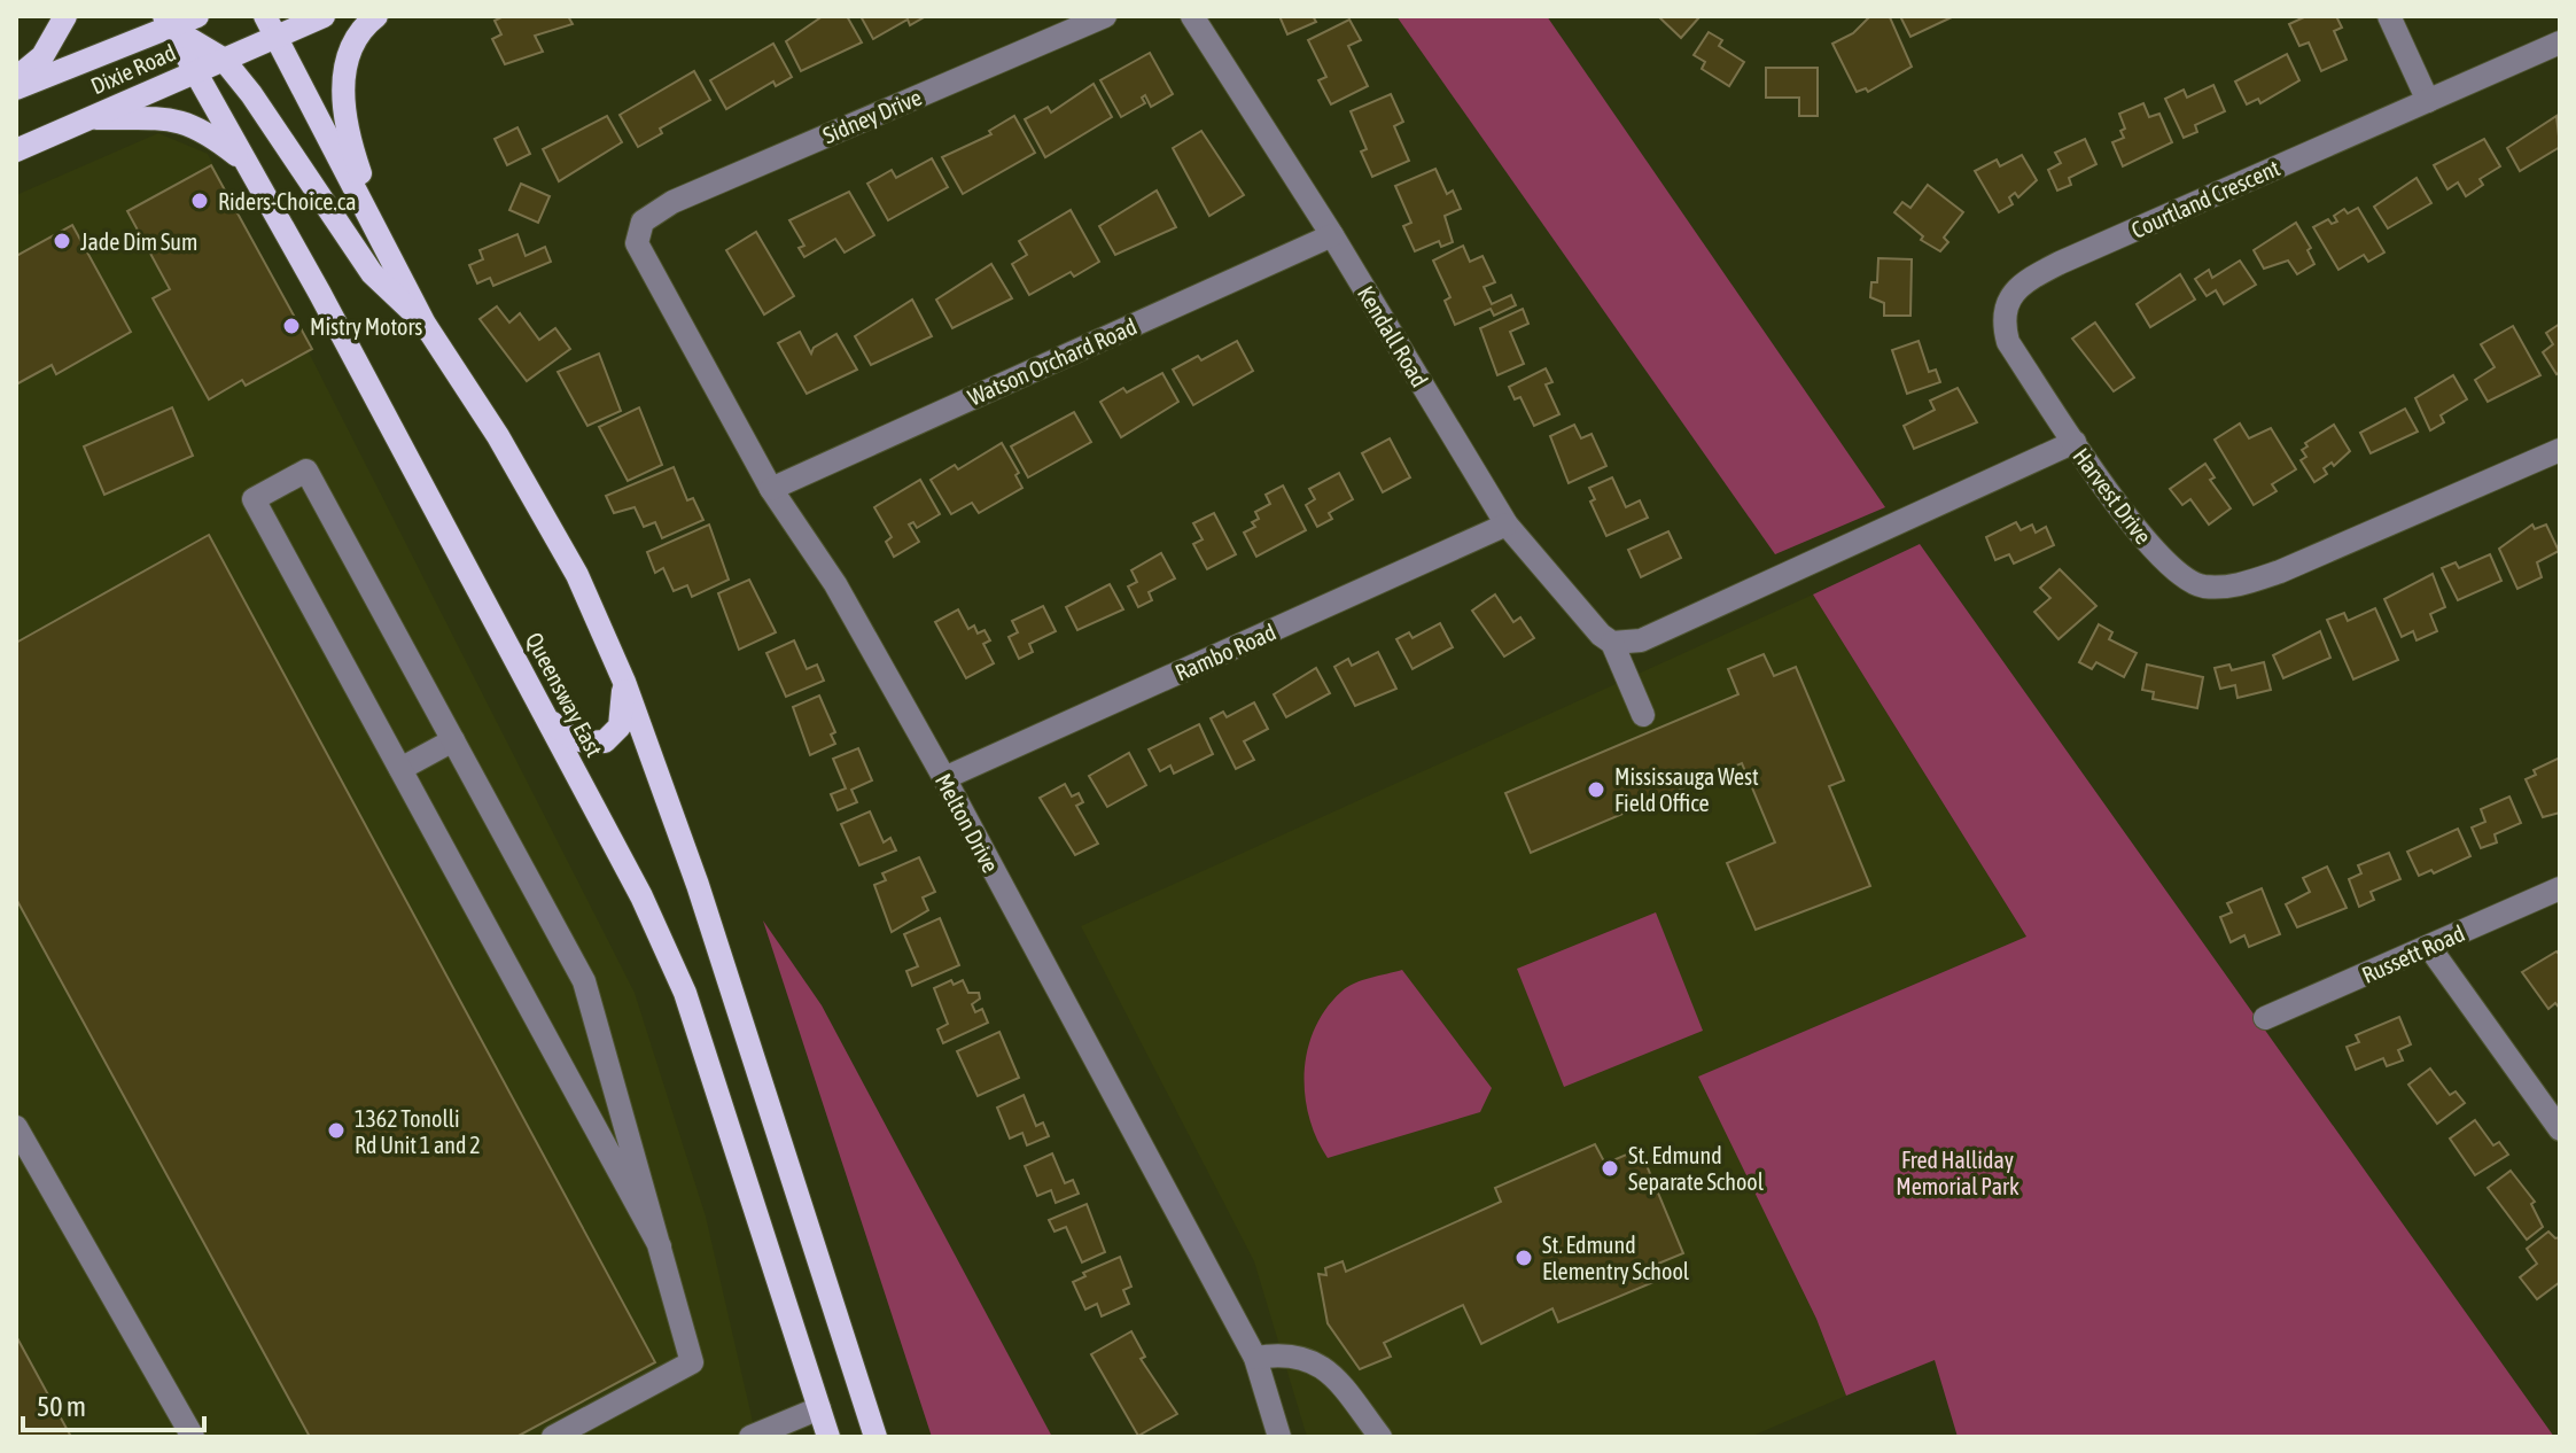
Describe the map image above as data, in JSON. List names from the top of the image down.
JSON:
{
  "streets": {
    "main road": ["Dixie Road", "Queensway East"],
    "street": [
      "Sidney Drive",
      "Courtland Crescent",
      "Kendall Road",
      "Watson Orchard Road",
      "Harvest Drive",
      "Rambo Road",
      "Melton Drive",
      "Russett Road"
    ]
  },
  "crossings": [
    ["Dixie Road", "Queensway East"],
    ["Sidney Drive", "Melton Drive"],
    ["Courtland Crescent", "Harvest Drive"],
    ["Kendall Road", "Watson Orchard Road"],
    ["Kendall Road", "Harvest Drive"],
    ["Kendall Road", "Rambo Road"],
    ["Watson Orchard Road", "Melton Drive"],
    ["Rambo Road", "Melton Drive"]
  ],
  "parks": ["Fred Halliday Memorial Park"],
  "places": [
    "Riders-Choice.ca",
    "Jade Dim Sum",
    "Mistry Motors",
    "Mississauga West Field Office",
    "1362 Tonolli Rd Unit 1 and 2",
    "St. Edmund Separate School",
    "St. Edmund Elementry School"
  ],
  "scale_bar": "50 m"
}
